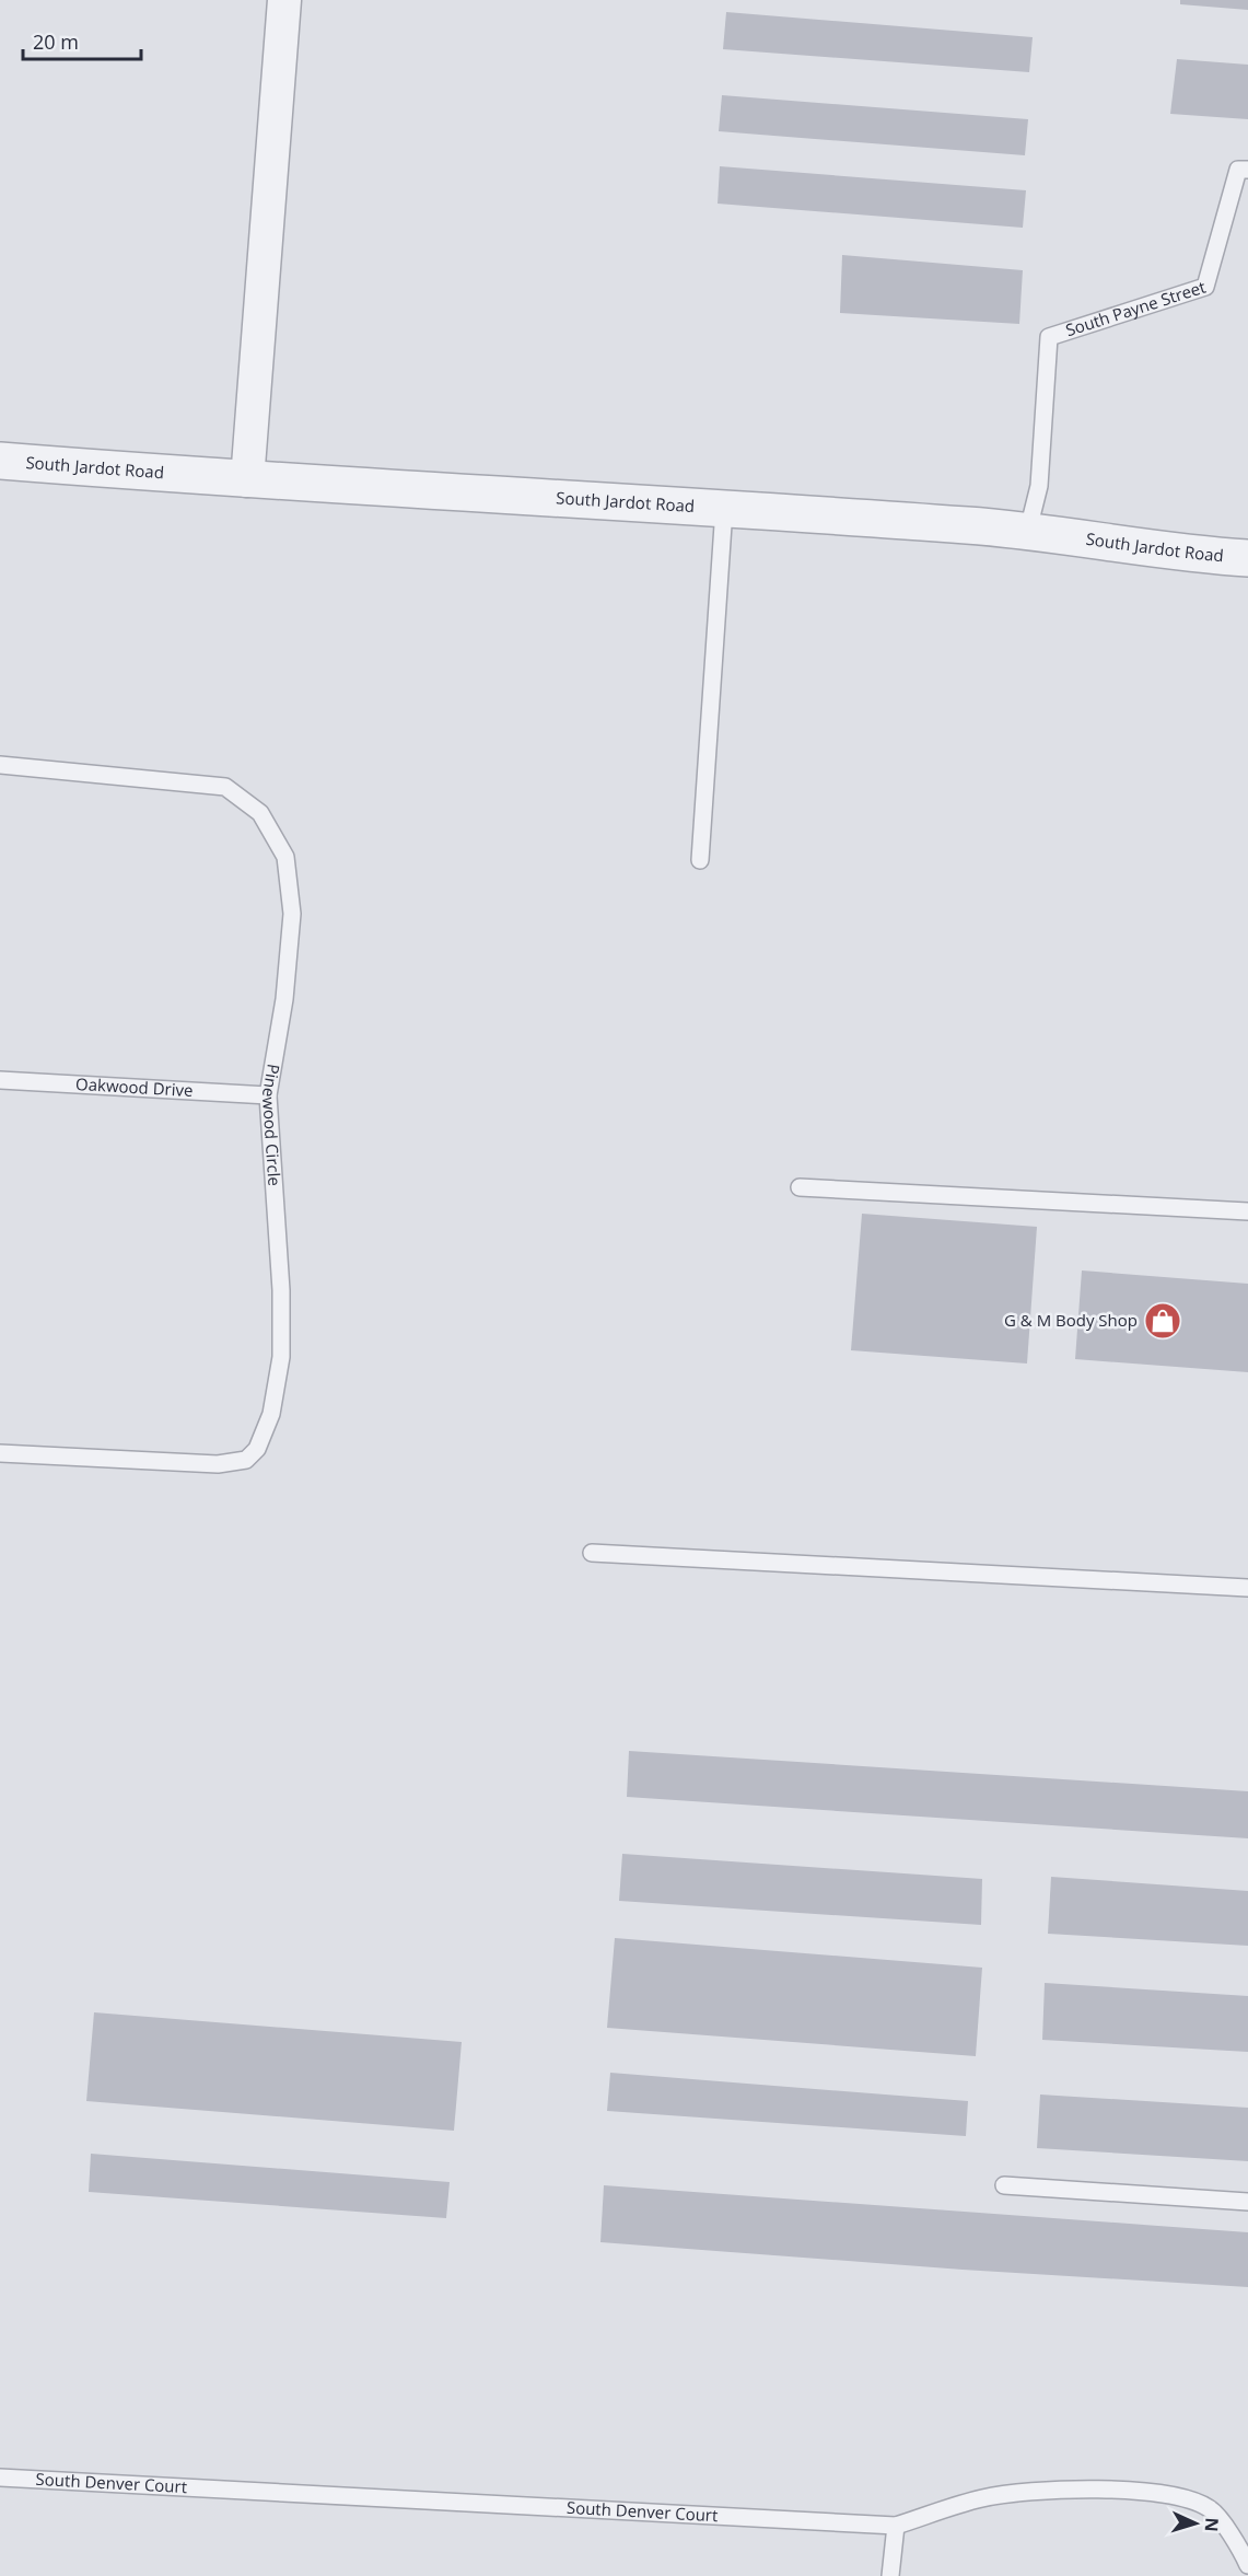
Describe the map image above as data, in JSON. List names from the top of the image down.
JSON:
{
  "streets": {
    "street": ["South Jardot Road"],
    "lane": [
      "South Payne Street",
      "Oakwood Drive",
      "Pinewood Circle",
      "South Denver Court"
    ]
  },
  "crossings": [
    ["South Payne Street", "South Jardot Road"],
    ["Oakwood Drive", "Pinewood Circle"]
  ],
  "places": {
    "shop": ["G & M Body Shop"]
  },
  "scale_bar": "20 m",
  "north": "right"
}
